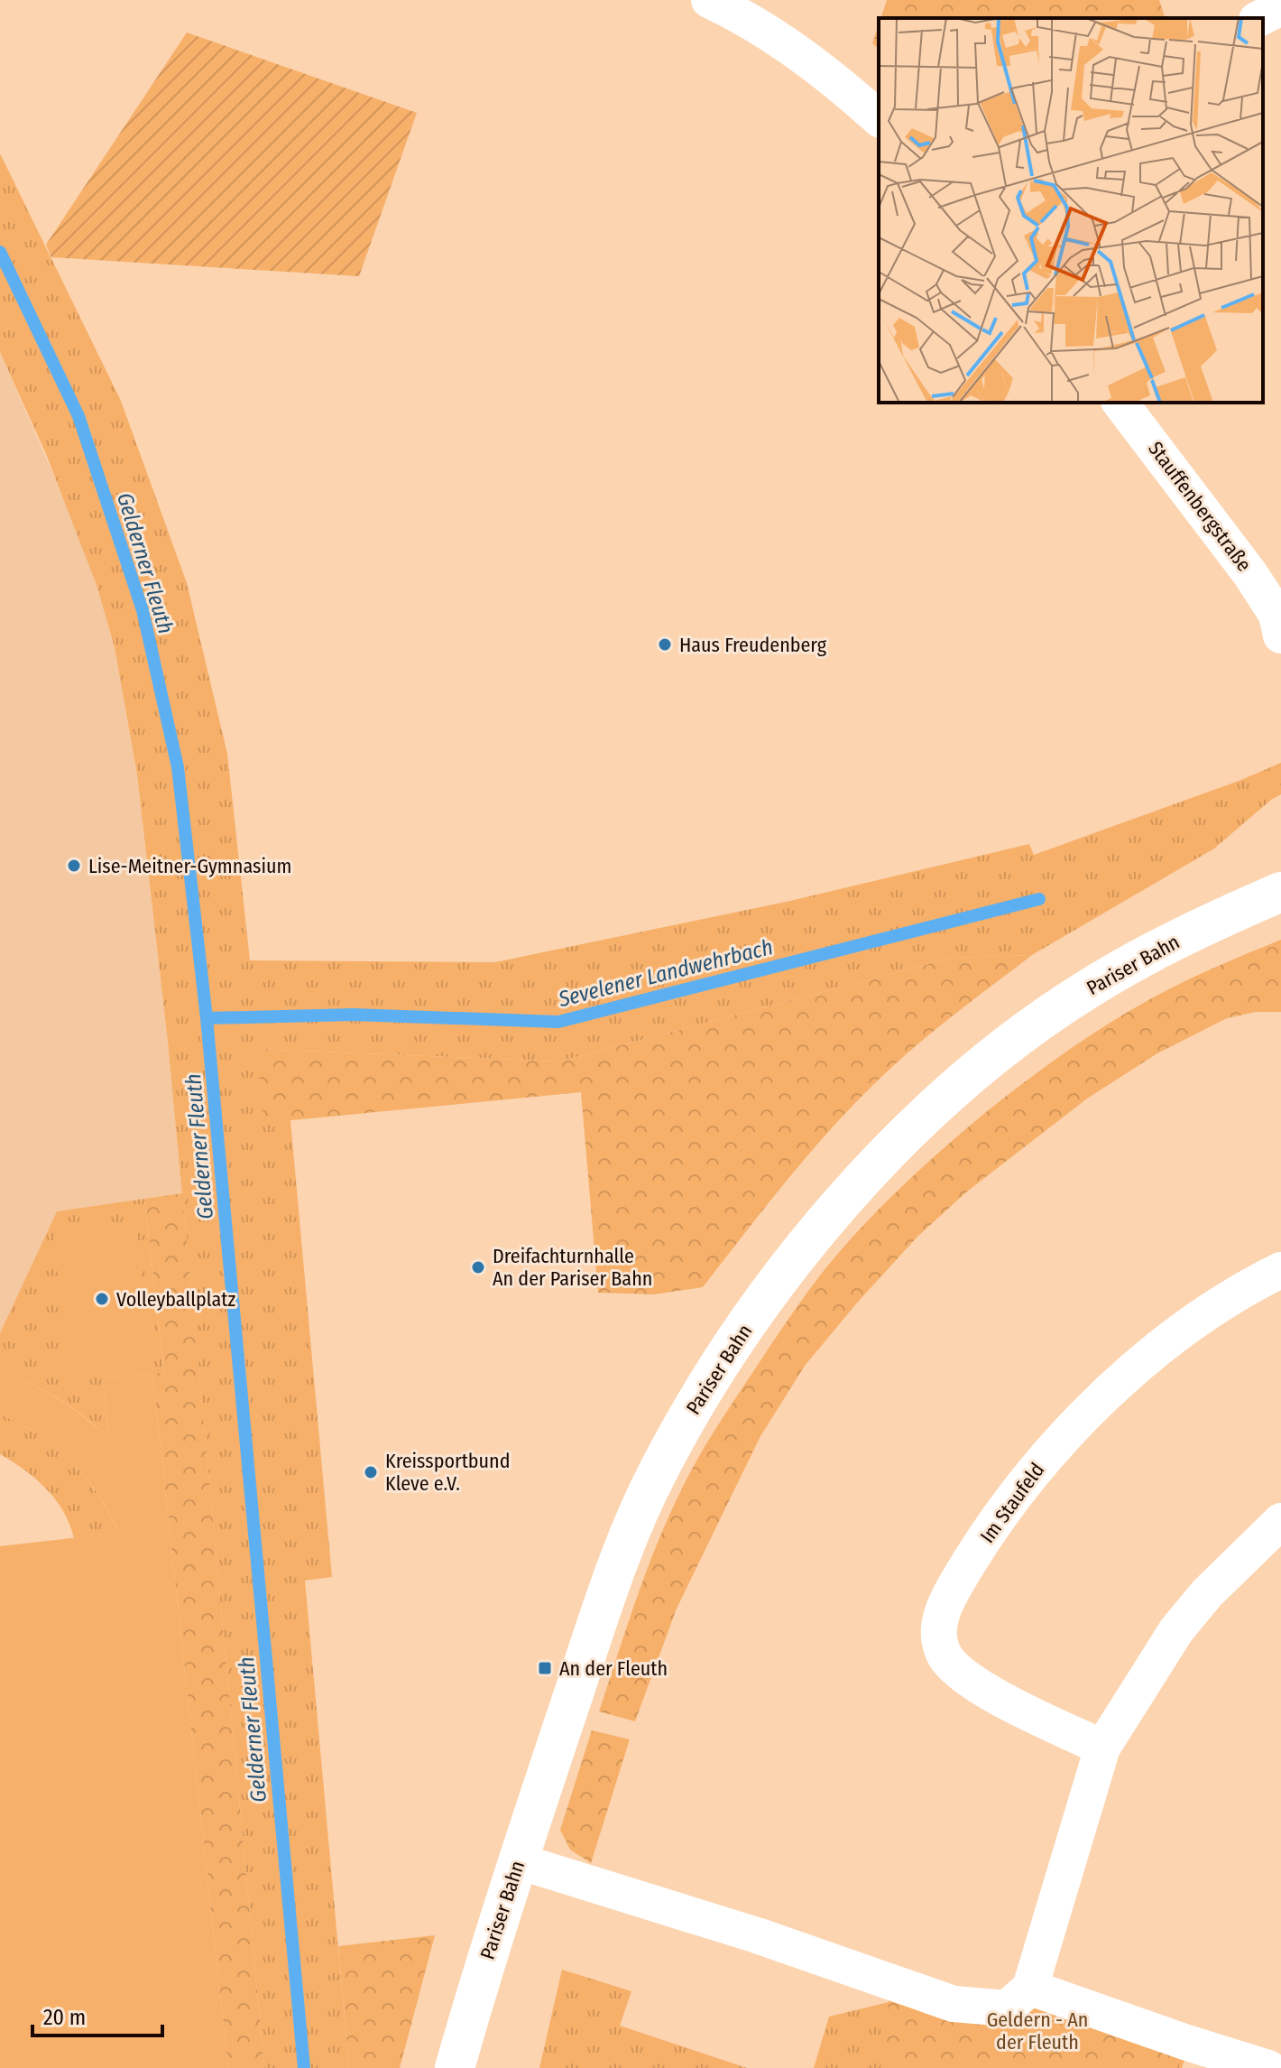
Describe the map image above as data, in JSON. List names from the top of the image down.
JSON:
{
  "streets": {
    "street": ["Stauffenbergstraße", "Pariser Bahn", "Im Staufeld"]
  },
  "water": ["Gelderner Fleuth", "Sevelener Landwehrbach"],
  "parks": ["Geldern - An der Fleuth"],
  "places": {
    "other": [
      "Haus Freudenberg",
      "Lise-Meitner-Gymnasium",
      "Dreifachturnhalle An der Pariser Bahn",
      "Volleyballplatz",
      "Kreissportbund Kleve e.V."
    ],
    "transit": ["An der Fleuth"]
  },
  "scale_bar": "20 m"
}
